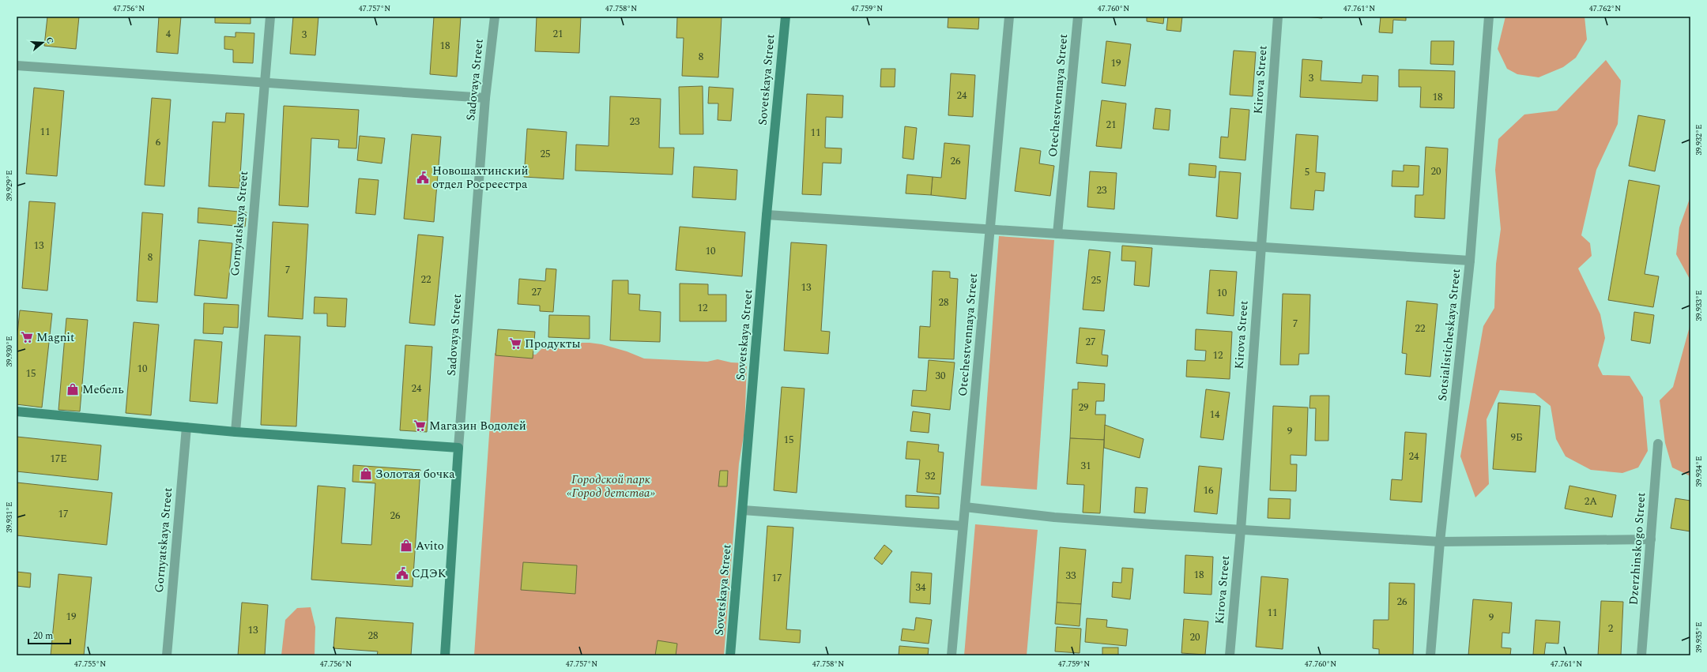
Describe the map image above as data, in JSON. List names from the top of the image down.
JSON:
{
  "streets": {
    "street": [
      "Sadovaya Street",
      "Sovetskaya Street",
      "Kirova Street",
      "Otechestvennaya Street",
      "Gornyatskaya Street",
      "Sotsialisticheskaya Street",
      "Dzerzhinskogo Street"
    ]
  },
  "parks": ["Городской парк «Город детства»"],
  "places": {
    "public building": ["Новошахтинский отдел Росреестра", "СДЭК"],
    "supermarket": ["Magnit", "Продукты", "Магазин Водолей"],
    "shop": ["Мебель", "Золотая бочка", "Avito"]
  },
  "house_numbers": [
    "4",
    "21",
    "3",
    "18",
    "8",
    "19",
    "3",
    "24",
    "18",
    "23",
    "21",
    "11",
    "11",
    "6",
    "25",
    "26",
    "20",
    "5",
    "23",
    "13",
    "10",
    "8",
    "7",
    "22",
    "25",
    "13",
    "27",
    "10",
    "28",
    "12",
    "7",
    "22",
    "27",
    "12",
    "10",
    "15",
    "30",
    "24",
    "29",
    "14",
    "9",
    "9Б",
    "15",
    "24",
    "17Е",
    "31",
    "32",
    "16",
    "2А",
    "17",
    "26",
    "18",
    "33",
    "17",
    "34",
    "26",
    "11",
    "19",
    "9",
    "2",
    "13",
    "28",
    "20"
  ],
  "scale_bar": "20 m",
  "north": "right",
  "coordinates": [
    "47.756°N",
    "47.757°N",
    "47.758°N",
    "47.759°N",
    "47.760°N",
    "47.761°N",
    "47.762°N",
    "39.932°E",
    "39.929°E",
    "39.933°E",
    "39.930°E",
    "39.934°E",
    "39.931°E",
    "39.935°E",
    "47.755°N"
  ]
}
